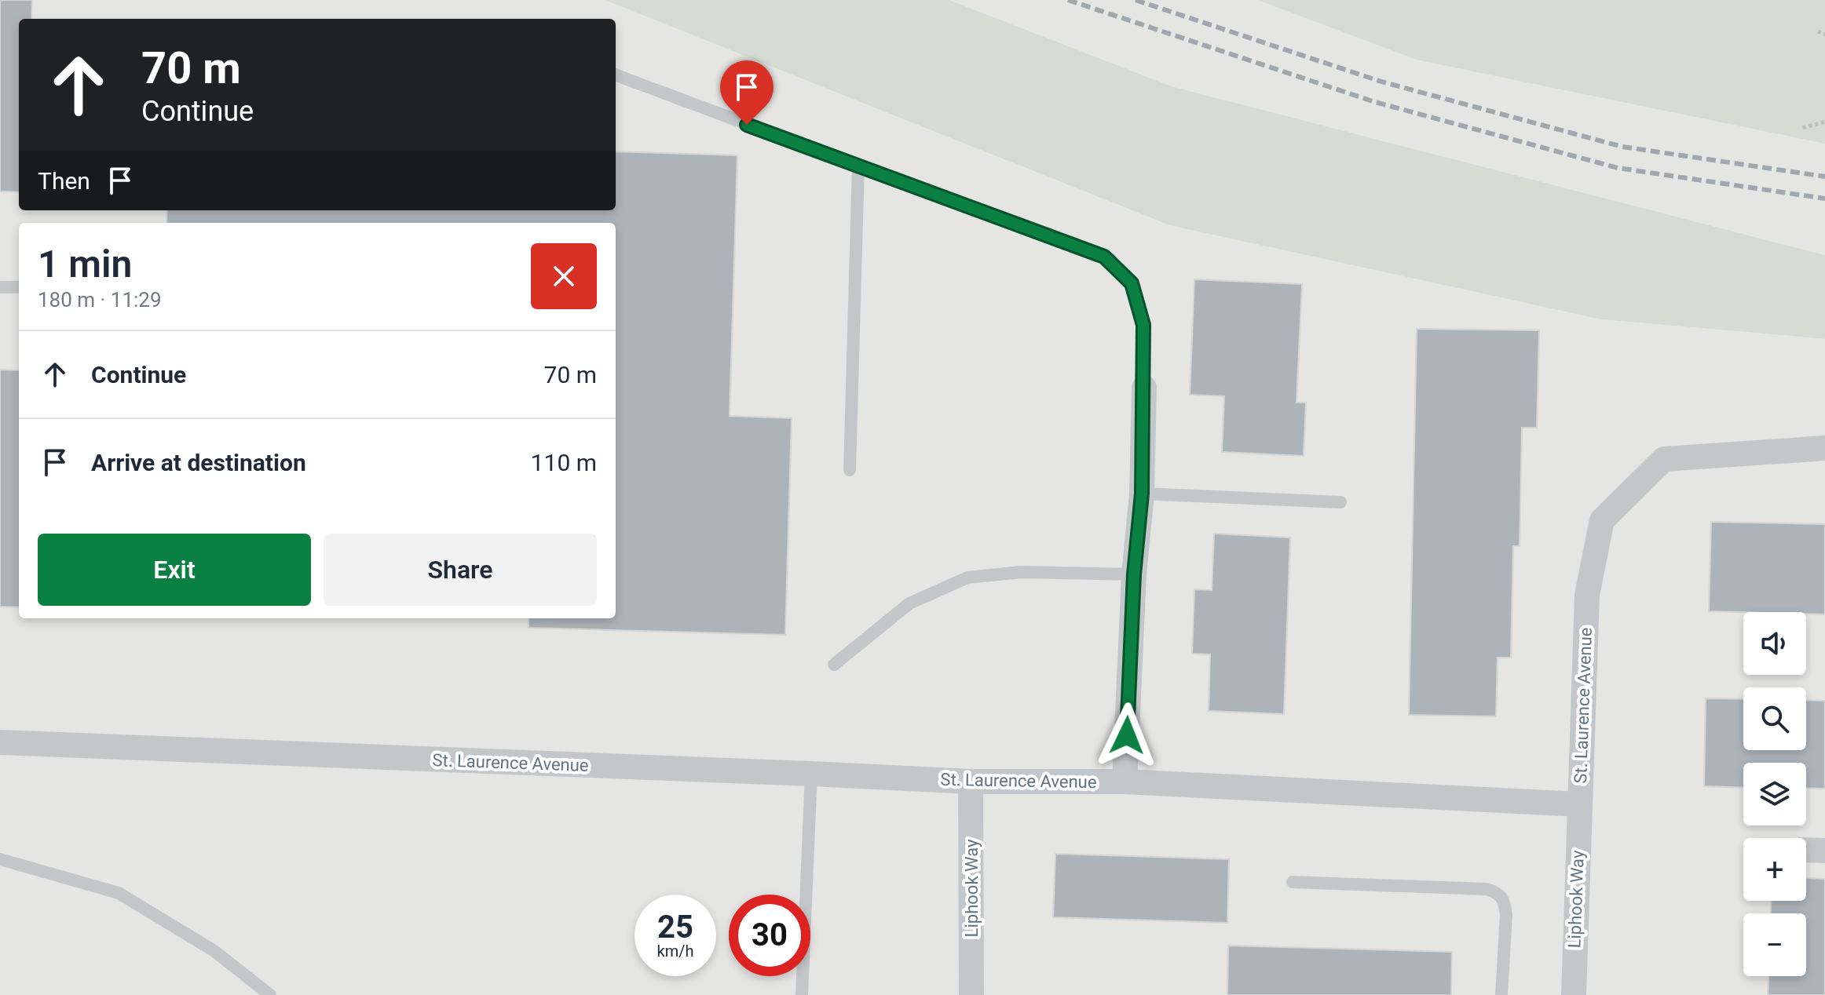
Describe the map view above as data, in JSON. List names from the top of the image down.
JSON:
{
  "streets": {
    "street": ["St. Laurence Avenue", "Liphook Way"]
  },
  "crossings": [
    ["St. Laurence Avenue", "Liphook Way"]
  ],
  "page": {
    "turn": ["70 m", "Continue"],
    "then": "Then",
    "heading": ["1 min", "180 m · 11:29"],
    "list": [
      {
        "name": "Continue",
        "value": "70 m"
      },
      {
        "name": "Arrive at destination",
        "value": "110 m"
      }
    ],
    "buttons": ["Exit", "Share"],
    "map_buttons": ["+", "−"],
    "speed": "25 km/h",
    "limit": "30"
  }
}
